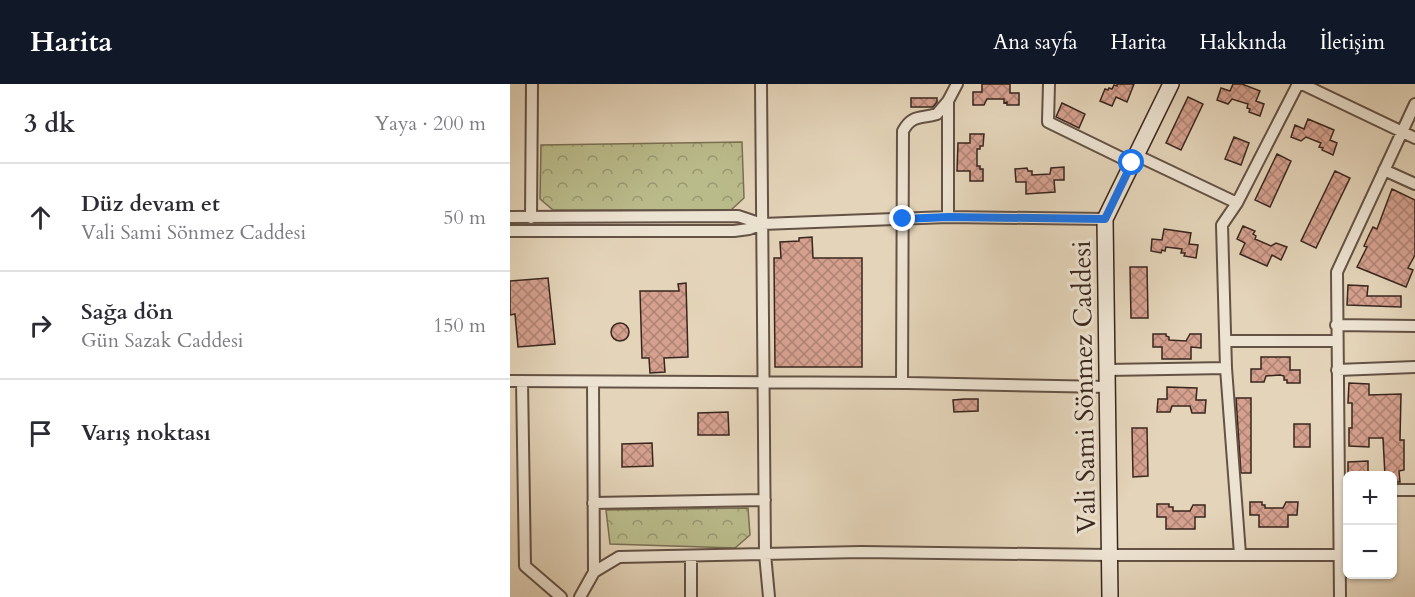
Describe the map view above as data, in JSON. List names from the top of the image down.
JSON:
{
  "streets": {
    "main road": ["Vali Sami Sönmez Caddesi"]
  },
  "page": {
    "header": "Harita",
    "nav": [
      "Ana sayfa",
      "Harita",
      "Hakkında",
      "İletişim"
    ],
    "heading": ["3 dk", "Yaya · 200 m"],
    "list": [
      ["Düz devam et", "Vali Sami Sönmez Caddesi", "50 m"],
      ["Sağa dön", "Gün Sazak Caddesi", "150 m"],
      "Varış noktası"
    ],
    "map_buttons": ["+", "−"]
  }
}
